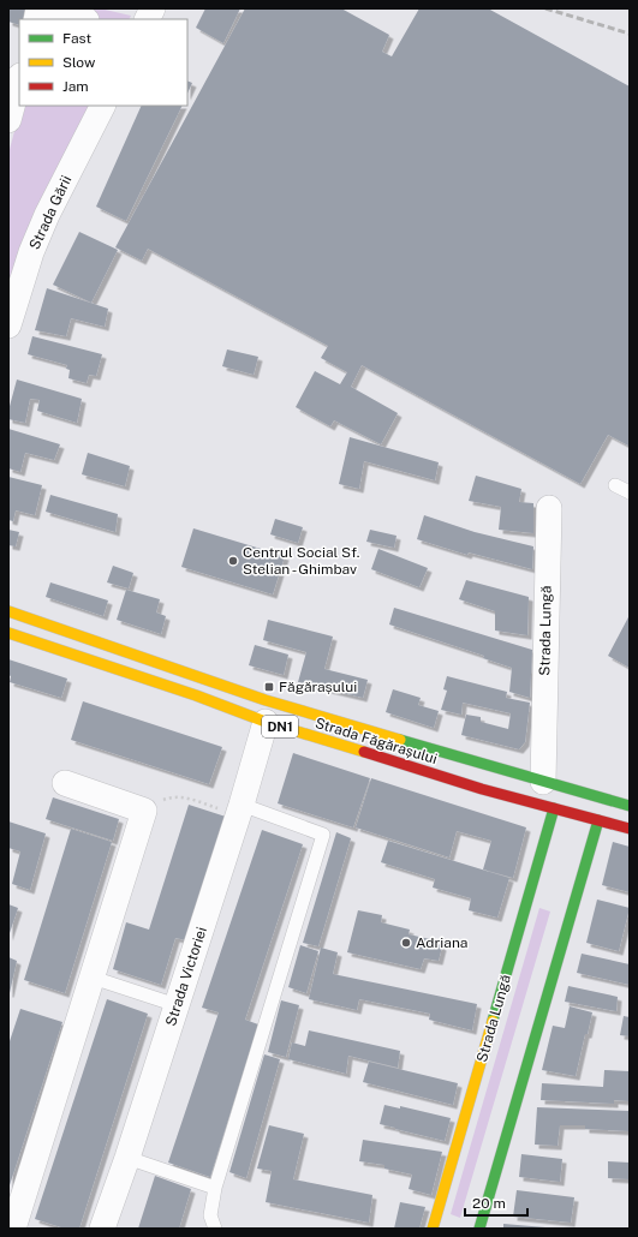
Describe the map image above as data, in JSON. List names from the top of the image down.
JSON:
{
  "streets": {
    "main road": ["Strada Lungă", "DN1", "Strada Făgărașului"],
    "street": ["Strada Gării", "Strada Victoriei"]
  },
  "crossings": [
    ["Strada Lungă", "Strada Făgărașului"],
    ["Strada Făgărașului", "Strada Victoriei"]
  ],
  "places": {
    "other": ["Centrul Social Sf. Stelian - Ghimbav", "Adriana"],
    "transit": ["Făgărașului"]
  },
  "legend": ["Fast", "Slow", "Jam"],
  "scale_bar": "20 m"
}
